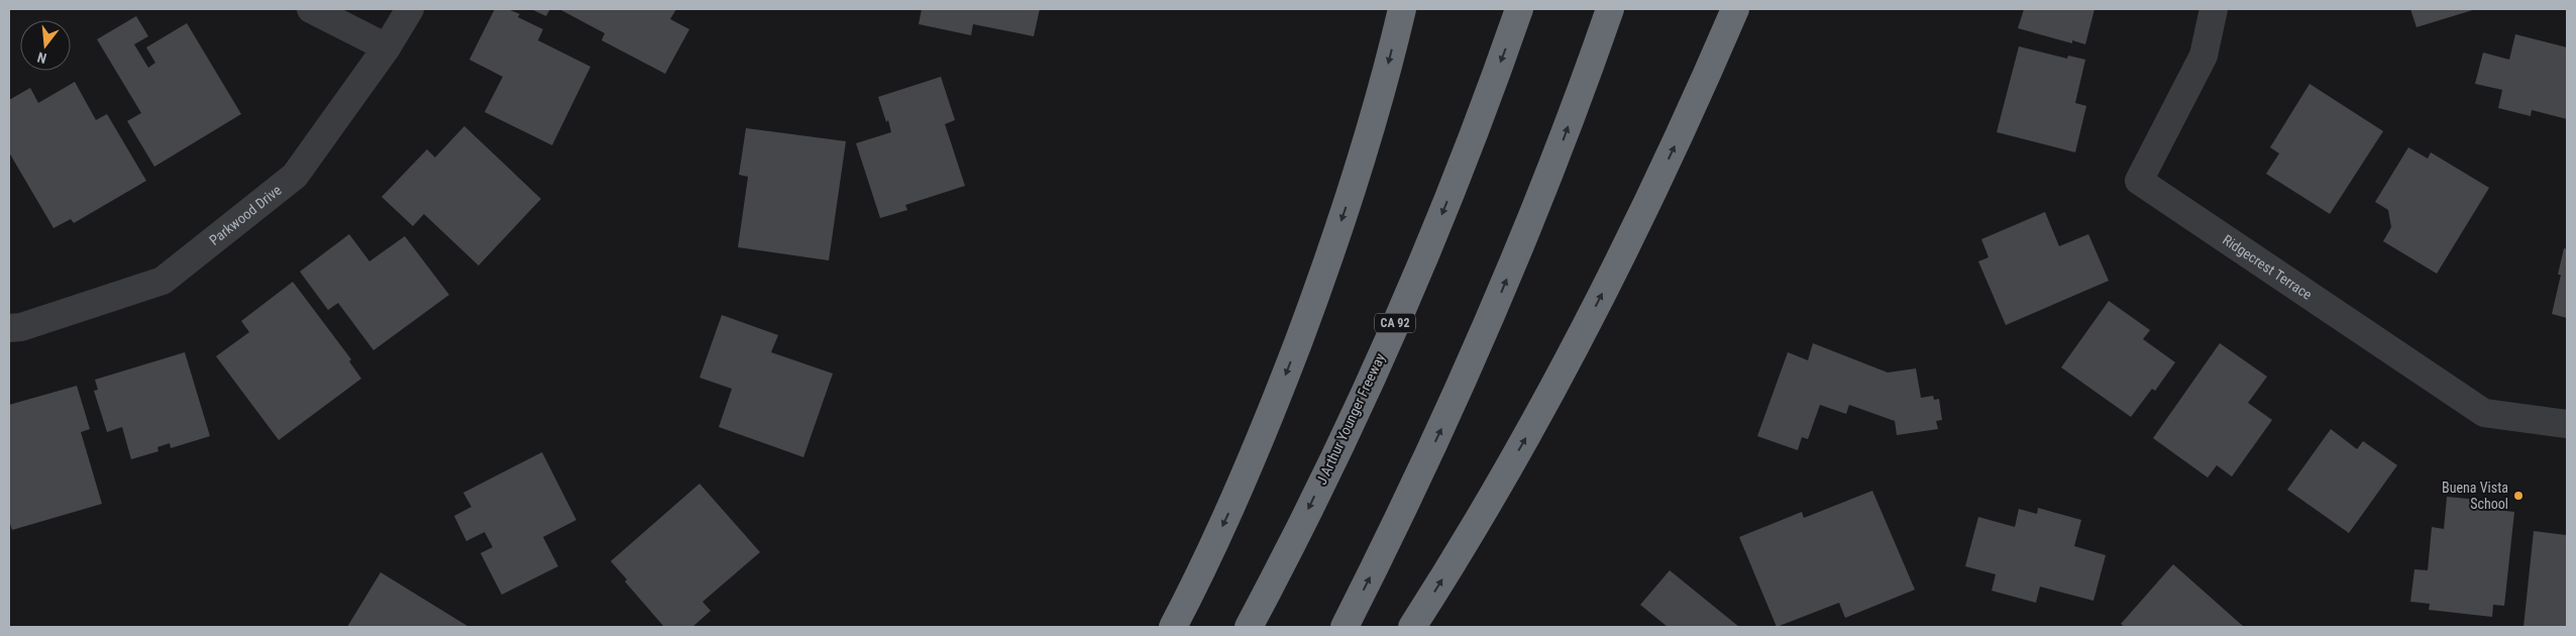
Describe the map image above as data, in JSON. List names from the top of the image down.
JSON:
{
  "streets": {
    "highway": ["CA 92", "J Arthur Younger Freeway"],
    "street": ["Parkwood Drive", "Ridgecrest Terrace"]
  },
  "places": ["Buena Vista School"],
  "north": "bottom"
}
